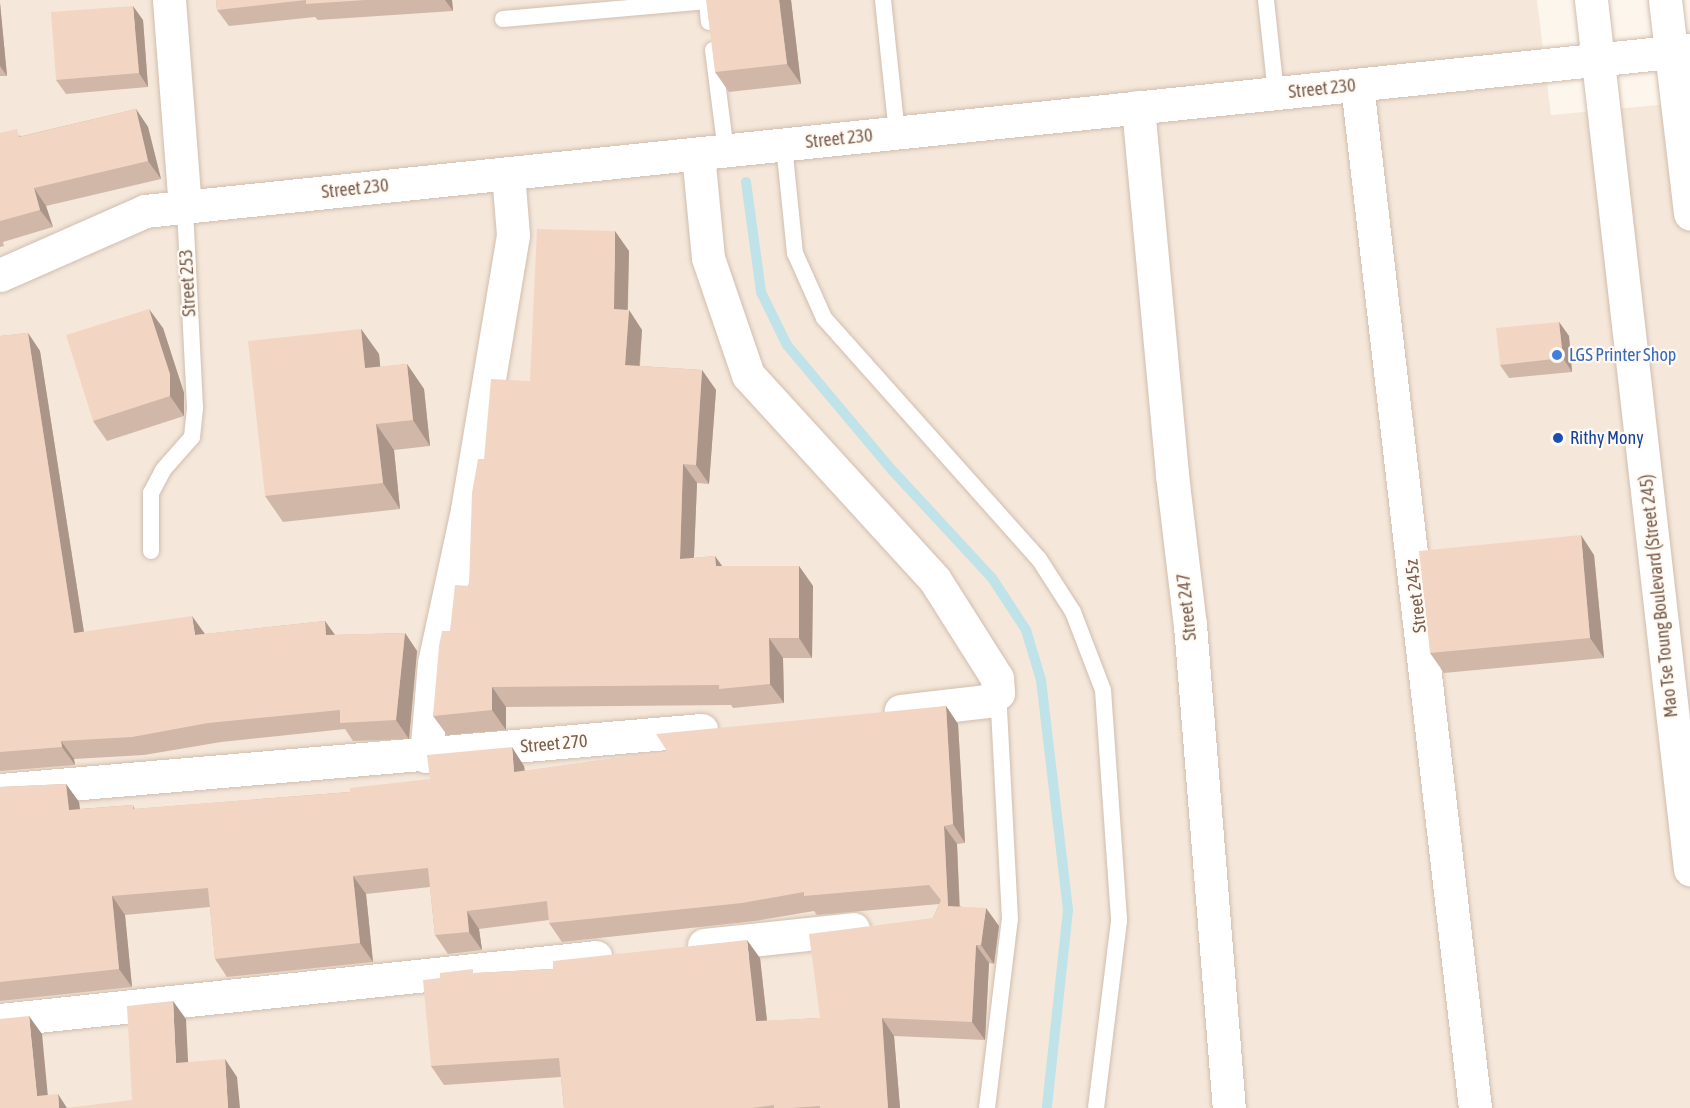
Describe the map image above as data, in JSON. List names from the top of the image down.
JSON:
{
  "streets": {
    "street": [
      "Street 230",
      "Street 253",
      "Street 245z",
      "Mao Tse Toung Boulevard (Street 245)",
      "Street 247",
      "Street 270"
    ]
  },
  "crossings": [
    ["Street 230", "Street 253"],
    ["Street 230", "Street 245z"],
    ["Street 230", "Mao Tse Toung Boulevard (Street 245)"],
    ["Street 230", "Street 247"]
  ],
  "places": ["LGS Printer Shop", "Rithy Mony"]
}
